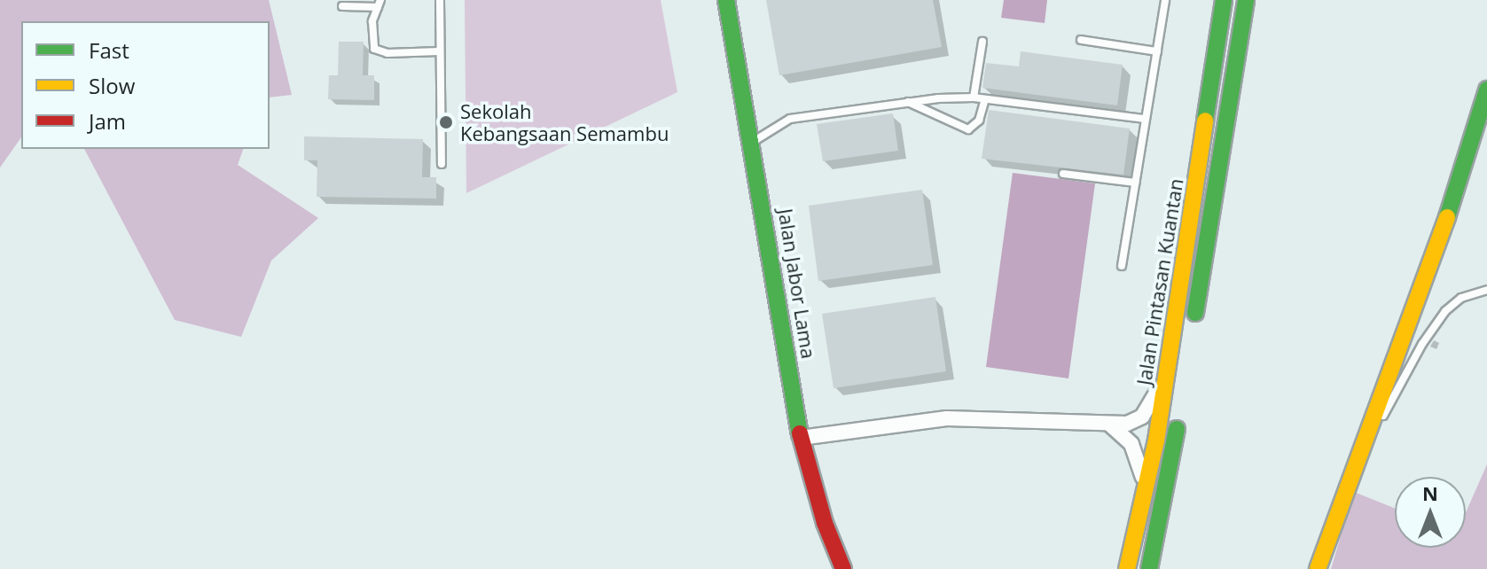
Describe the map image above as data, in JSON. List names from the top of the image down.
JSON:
{
  "streets": {
    "main road": ["Jalan Pintasan Kuantan", "Jalan Jabor Lama"]
  },
  "places": ["Sekolah Kebangsaan Semambu"],
  "legend": ["Fast", "Slow", "Jam"],
  "north": "top"
}
